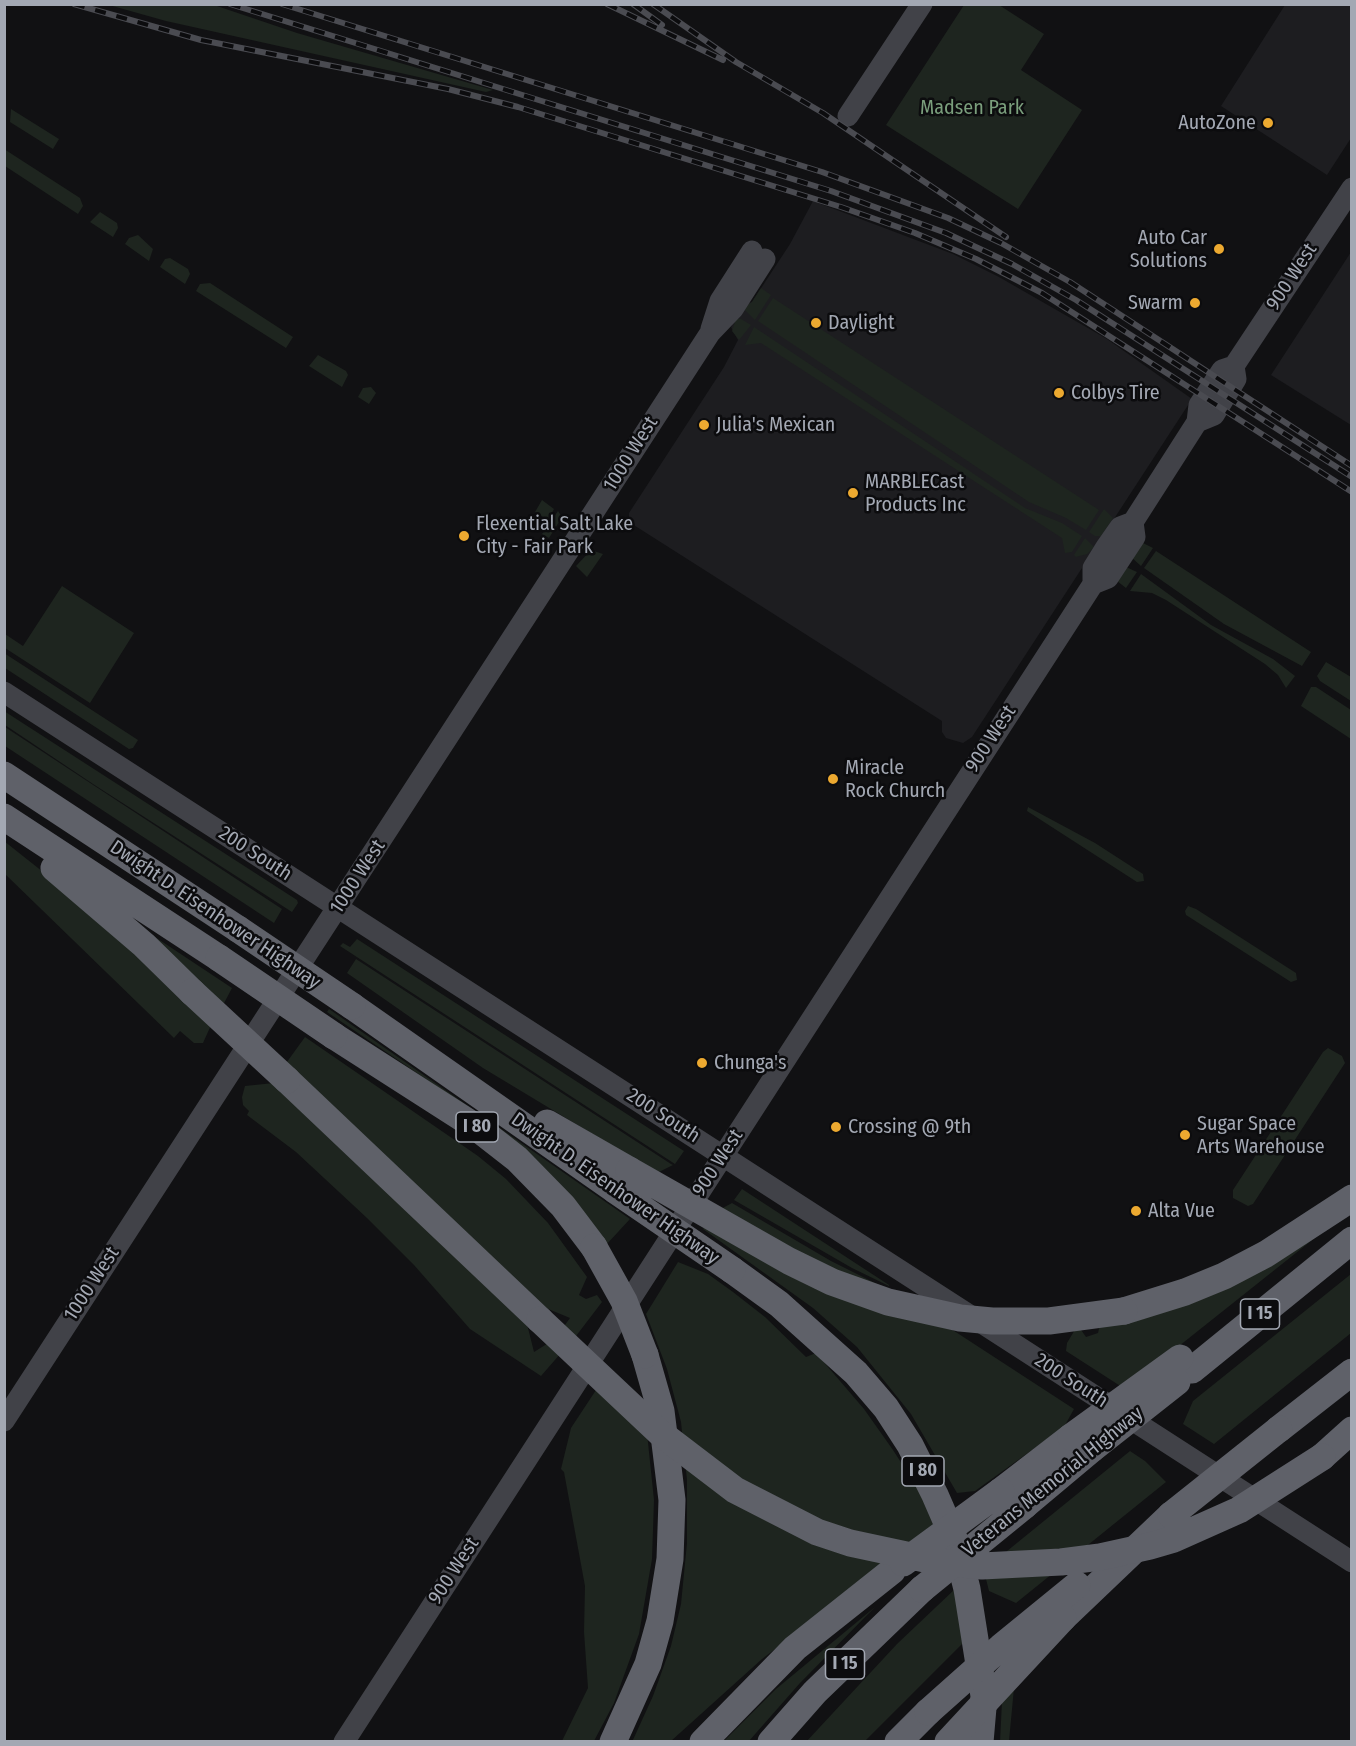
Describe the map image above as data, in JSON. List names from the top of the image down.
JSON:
{
  "streets": {
    "highway": [
      "Dwight D. Eisenhower Highway",
      "I 80",
      "I 15",
      "Veterans Memorial Highway"
    ],
    "street": ["900 West", "1000 West", "200 South"]
  },
  "crossings": [
    ["900 West", "200 South"],
    ["1000 West", "200 South"]
  ],
  "parks": ["Madsen Park"],
  "places": [
    "AutoZone",
    "Auto Car Solutions",
    "Swarm",
    "Daylight",
    "Colbys Tire",
    "Julia's Mexican",
    "MARBLECast Products Inc",
    "Flexential Salt Lake City - Fair Park",
    "Miracle Rock Church",
    "Chunga's",
    "Crossing @ 9th",
    "Sugar Space Arts Warehouse",
    "Alta Vue"
  ]
}
